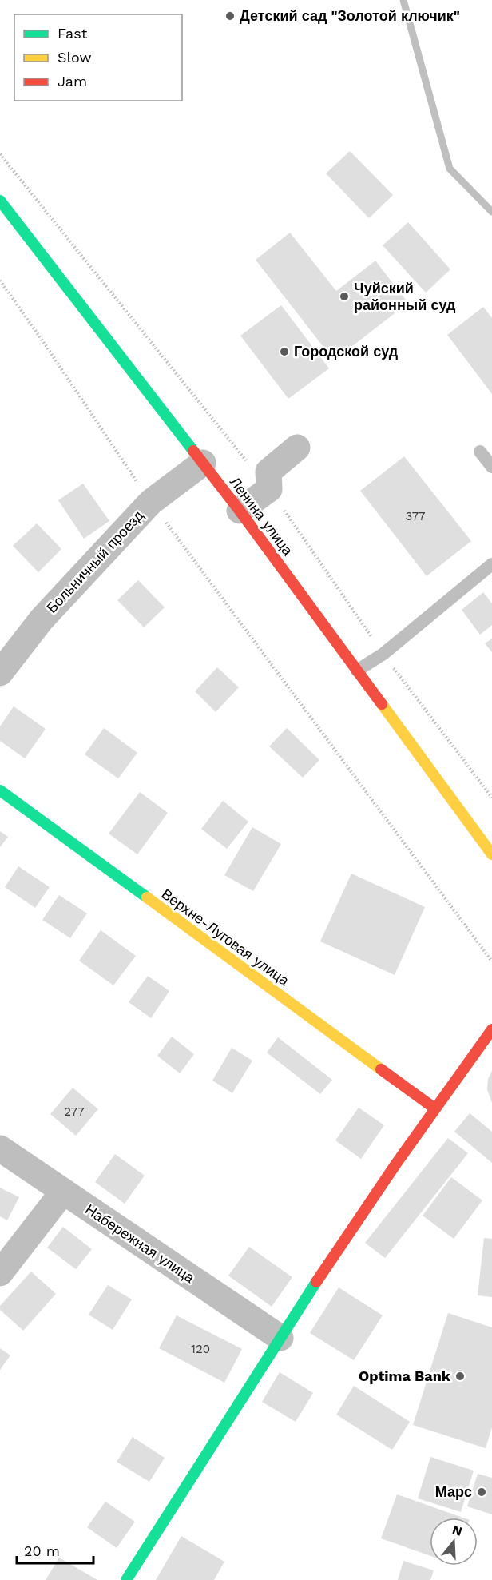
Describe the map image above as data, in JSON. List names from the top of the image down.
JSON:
{
  "streets": {
    "street": [
      "Ленина улица",
      "Больничный проезд",
      "Верхне-Луговая улица",
      "Набережная улица"
    ]
  },
  "crossings": [
    ["Ленина улица", "Больничный проезд"]
  ],
  "places": [
    "Детский сад \"Золотой ключик\"",
    "Чуйский районный суд",
    "Городской суд",
    "Optima Bank",
    "Марс"
  ],
  "house_numbers": ["377", "277", "120"],
  "legend": ["Fast", "Slow", "Jam"],
  "scale_bar": "20 m",
  "north": "top"
}
